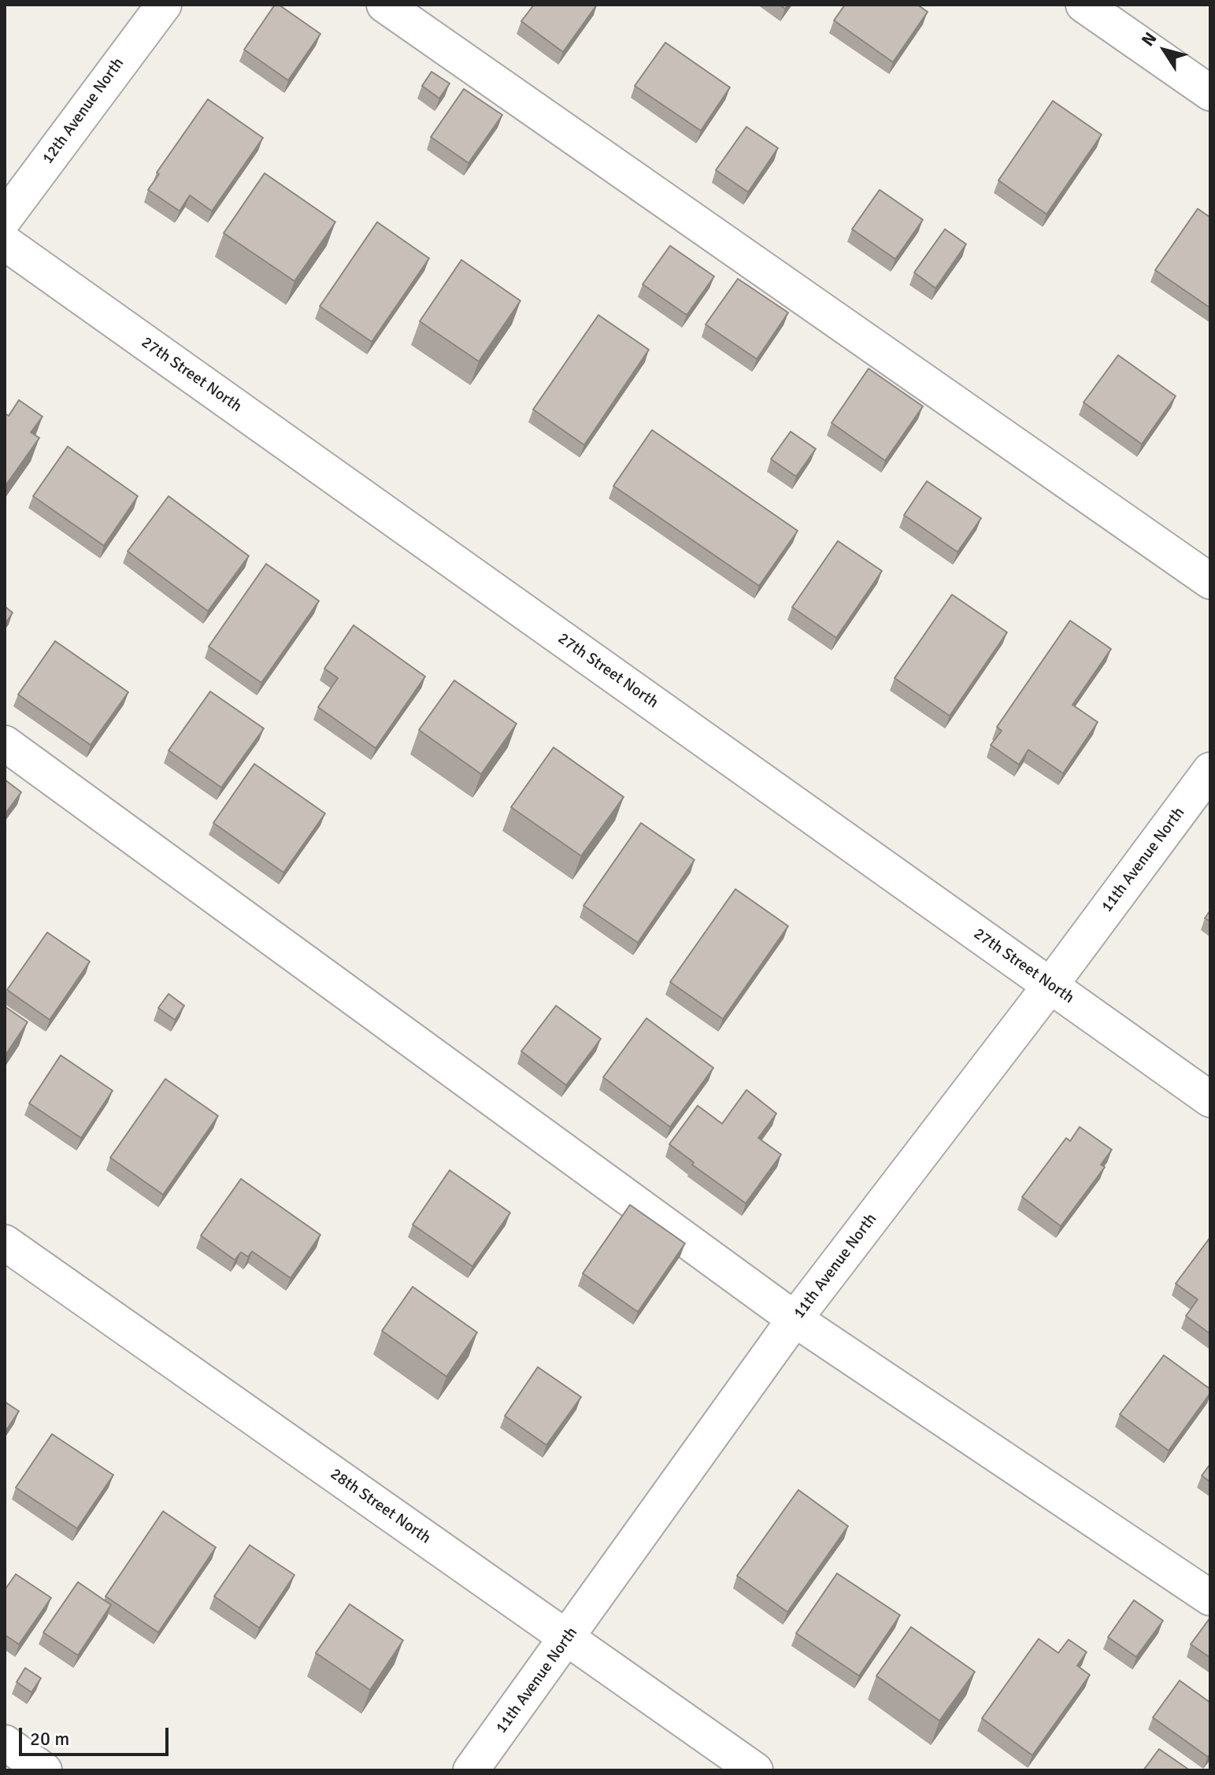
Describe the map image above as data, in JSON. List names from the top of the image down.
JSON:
{
  "streets": {
    "street": [
      "12th Avenue North",
      "27th Street North",
      "11th Avenue North",
      "28th Street North"
    ]
  },
  "crossings": [
    ["27th Street North", "11th Avenue North"],
    ["11th Avenue North", "28th Street North"]
  ],
  "scale_bar": "20 m",
  "north": "top left"
}
